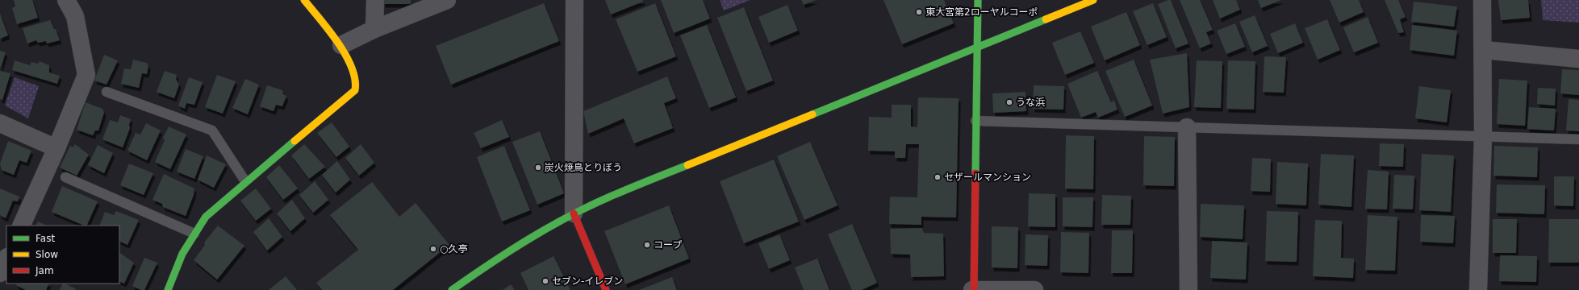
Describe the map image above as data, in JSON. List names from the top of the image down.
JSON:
{
  "places": [
    "東大宮第2ローヤルコーポ",
    "うな浜",
    "炭火焼鳥とりぼう",
    "セザールマンション",
    "コープ",
    "○久亭",
    "セブン-イレブン"
  ],
  "legend": ["Fast", "Slow", "Jam"]
}
